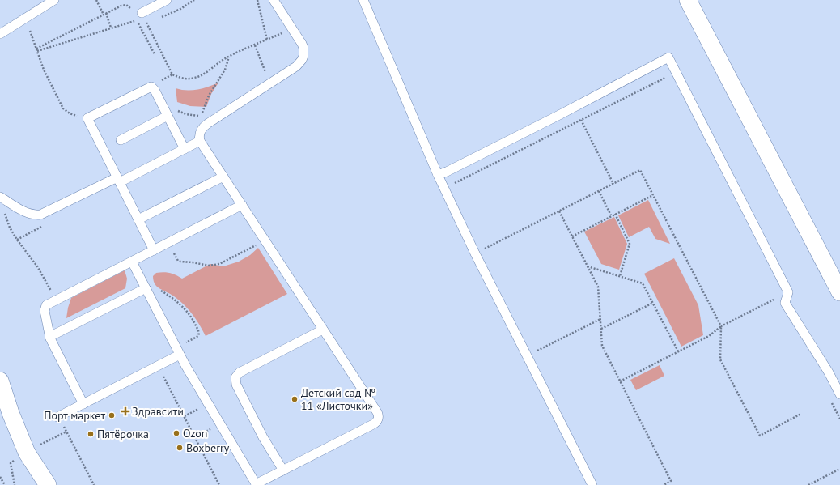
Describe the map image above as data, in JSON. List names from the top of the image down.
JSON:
{
  "places": {
    "other": [
      "Детский сад № 11 «Листочки»",
      "Порт маркет",
      "Ozon",
      "Пятёрочка",
      "Boxberry"
    ],
    "health": ["Здравсити"]
  }
}
